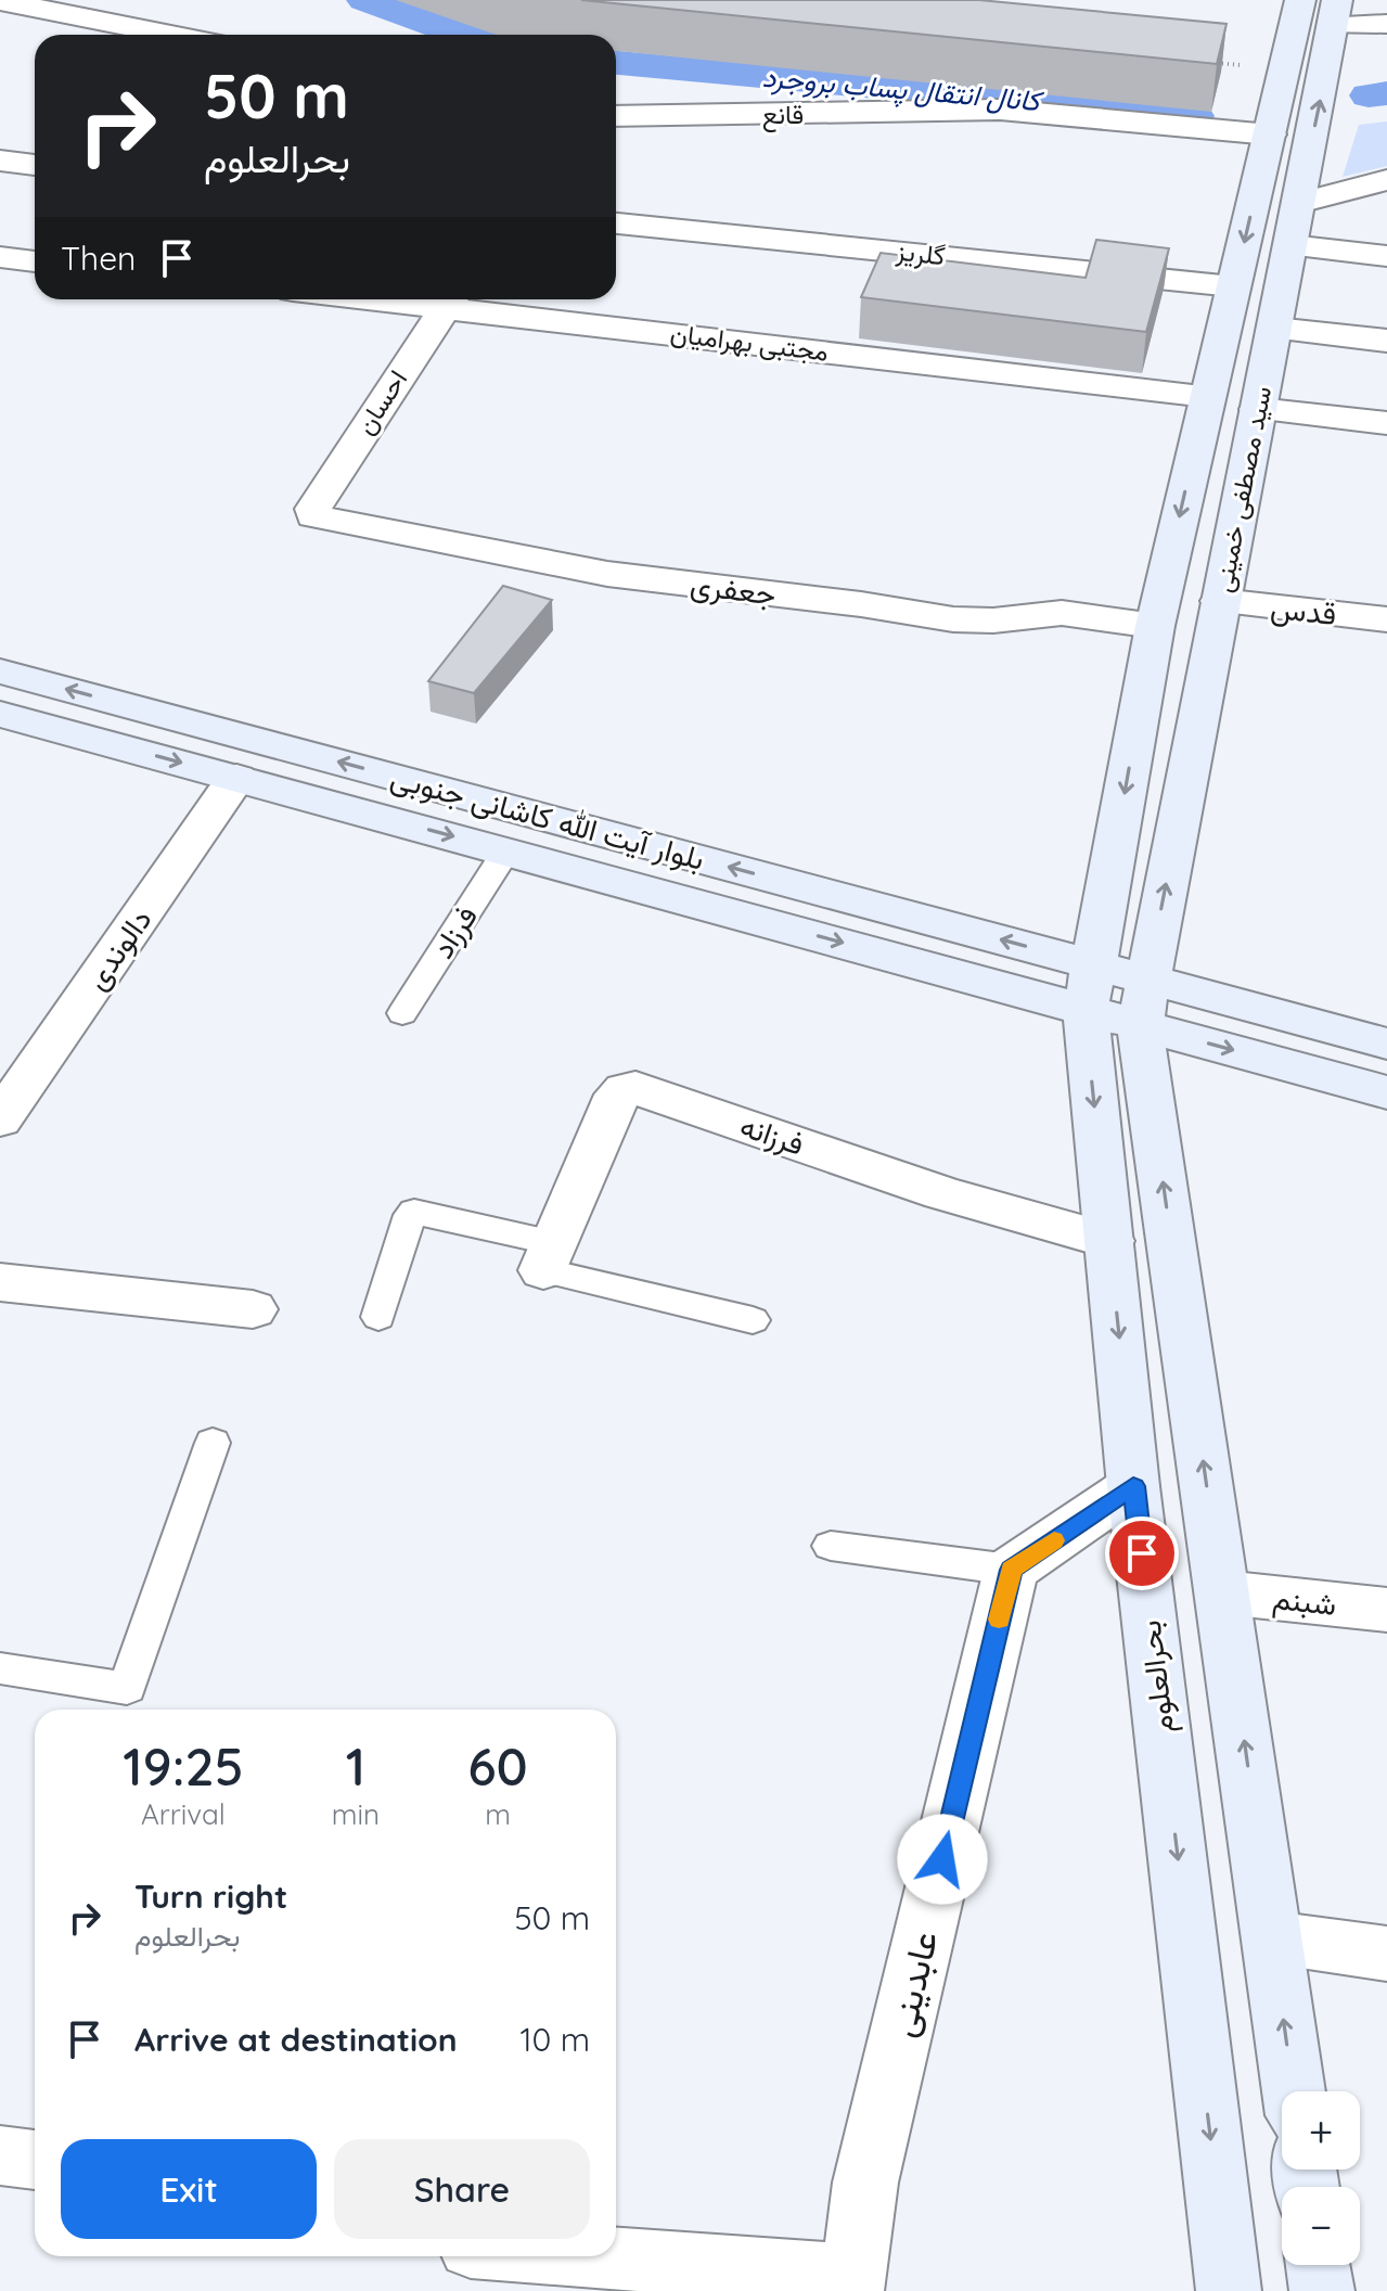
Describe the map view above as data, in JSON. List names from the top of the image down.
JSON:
{
  "streets": {
    "main road": ["سید مصطفی خمینی", "بلوار آیت الله کاشانی جنوبی", "بحرالعلوم"],
    "street": [
      "قانع",
      "گلریز",
      "مجتبی بهرامیان",
      "احسان",
      "جعفری",
      "قدس",
      "دالوندی",
      "فرزانه",
      "شبنم",
      "عابدینی"
    ],
    "lane": ["فرزاد"]
  },
  "crossings": [
    ["قانع", "سید مصطفی خمینی"],
    ["گلریز", "سید مصطفی خمینی"],
    ["مجتبی بهرامیان", "احسان"],
    ["مجتبی بهرامیان", "سید مصطفی خمینی"],
    ["احسان", "جعفری"],
    ["سید مصطفی خمینی", "جعفری"],
    ["سید مصطفی خمینی", "قدس"],
    ["سید مصطفی خمینی", "بلوار آیت الله کاشانی جنوبی"],
    ["سید مصطفی خمینی", "بحرالعلوم"],
    ["بلوار آیت الله کاشانی جنوبی", "فرزاد"],
    ["بلوار آیت الله کاشانی جنوبی", "دالوندی"],
    ["بلوار آیت الله کاشانی جنوبی", "بحرالعلوم"],
    ["فرزانه", "بحرالعلوم"]
  ],
  "water": ["کانال انتقال پساب بروجرد"],
  "page": {
    "turn": ["50 m", "بحرالعلوم"],
    "then": "Then",
    "eta": [
      "19:25",
      "Arrival",
      "1",
      "min",
      "60",
      "m"
    ],
    "list": [
      {
        "name": "Turn right",
        "note": "بحرالعلوم",
        "value": "50 m"
      },
      {
        "name": "Arrive at destination",
        "value": "10 m"
      }
    ],
    "map_buttons": ["+", "−"],
    "buttons": ["Exit", "Share"]
  }
}
